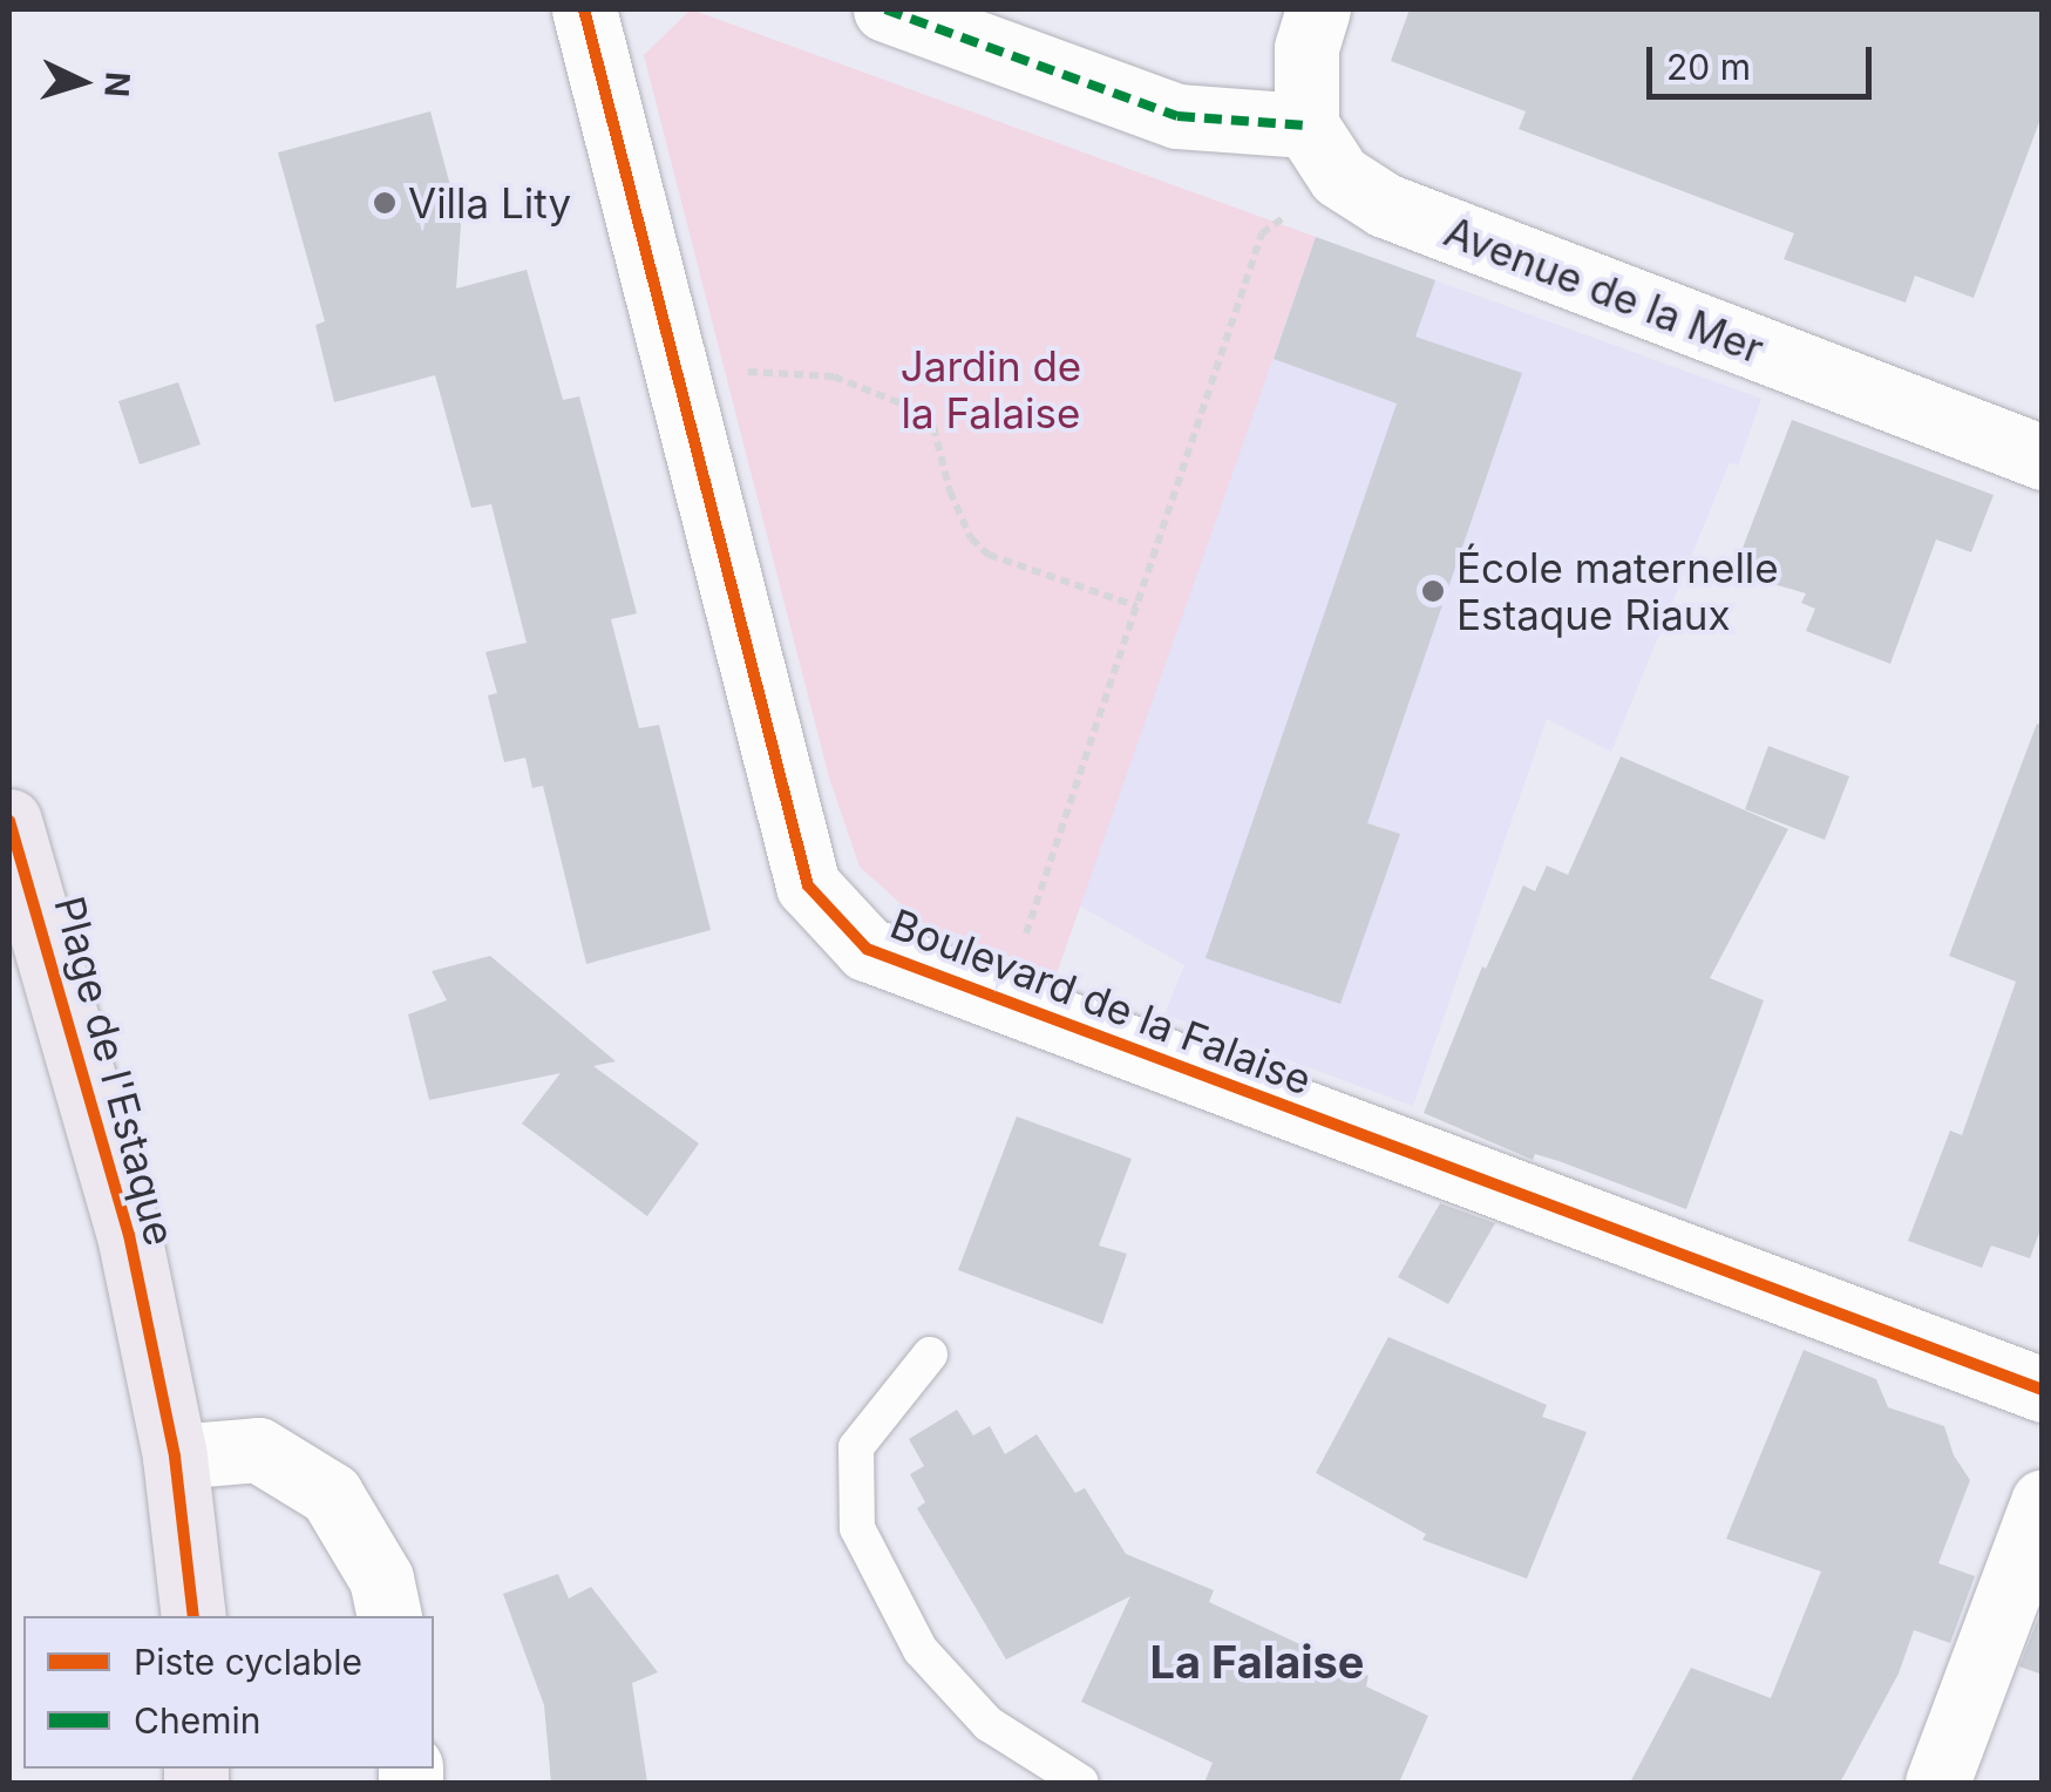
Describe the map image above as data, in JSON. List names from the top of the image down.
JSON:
{
  "streets": {
    "main road": ["Plage de l'Estaque"],
    "street": ["Avenue de la Mer", "Boulevard de la Falaise"]
  },
  "districts": ["La Falaise"],
  "parks": ["Jardin de la Falaise"],
  "places": ["Villa Lity", "École maternelle Estaque Riaux"],
  "legend": ["Piste cyclable", "Chemin"],
  "scale_bar": "20 m",
  "north": "right"
}
